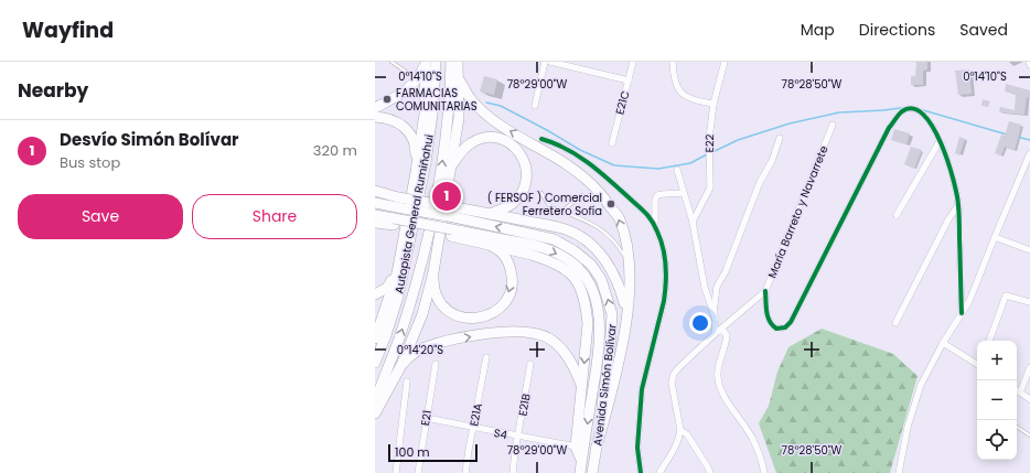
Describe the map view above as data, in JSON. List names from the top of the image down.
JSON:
{
  "streets": {
    "highway": ["Autopista General Rumiñahui", "Avenida Simón Bolívar"],
    "street": [
      "E21C",
      "E22",
      "María Barreto y Navarrete",
      "E21B",
      "E21A",
      "E21",
      "S4"
    ]
  },
  "crossings": [
    ["E21B", "S4"],
    ["E21A", "S4"],
    ["E21", "S4"]
  ],
  "places": ["FARMACIAS COMUNITARIAS", "( FERSOF ) Comercial Ferretero Sofía"],
  "scale_bar": "100 m",
  "page": {
    "header": "Wayfind",
    "nav": ["Map", "Directions", "Saved"],
    "heading": "Nearby",
    "list": [
      {
        "mark": "1",
        "name": "Desvío Simón Bolívar",
        "note": "Bus stop",
        "value": "320 m"
      }
    ],
    "pins": "1",
    "buttons": ["Save", "Share"],
    "map_buttons": ["+", "−"],
    "scale": "100 m"
  },
  "coordinates": [
    "0°14'10\"S",
    "78°29'00\"W",
    "78°28'50\"W",
    "0°14'20\"S"
  ]
}
